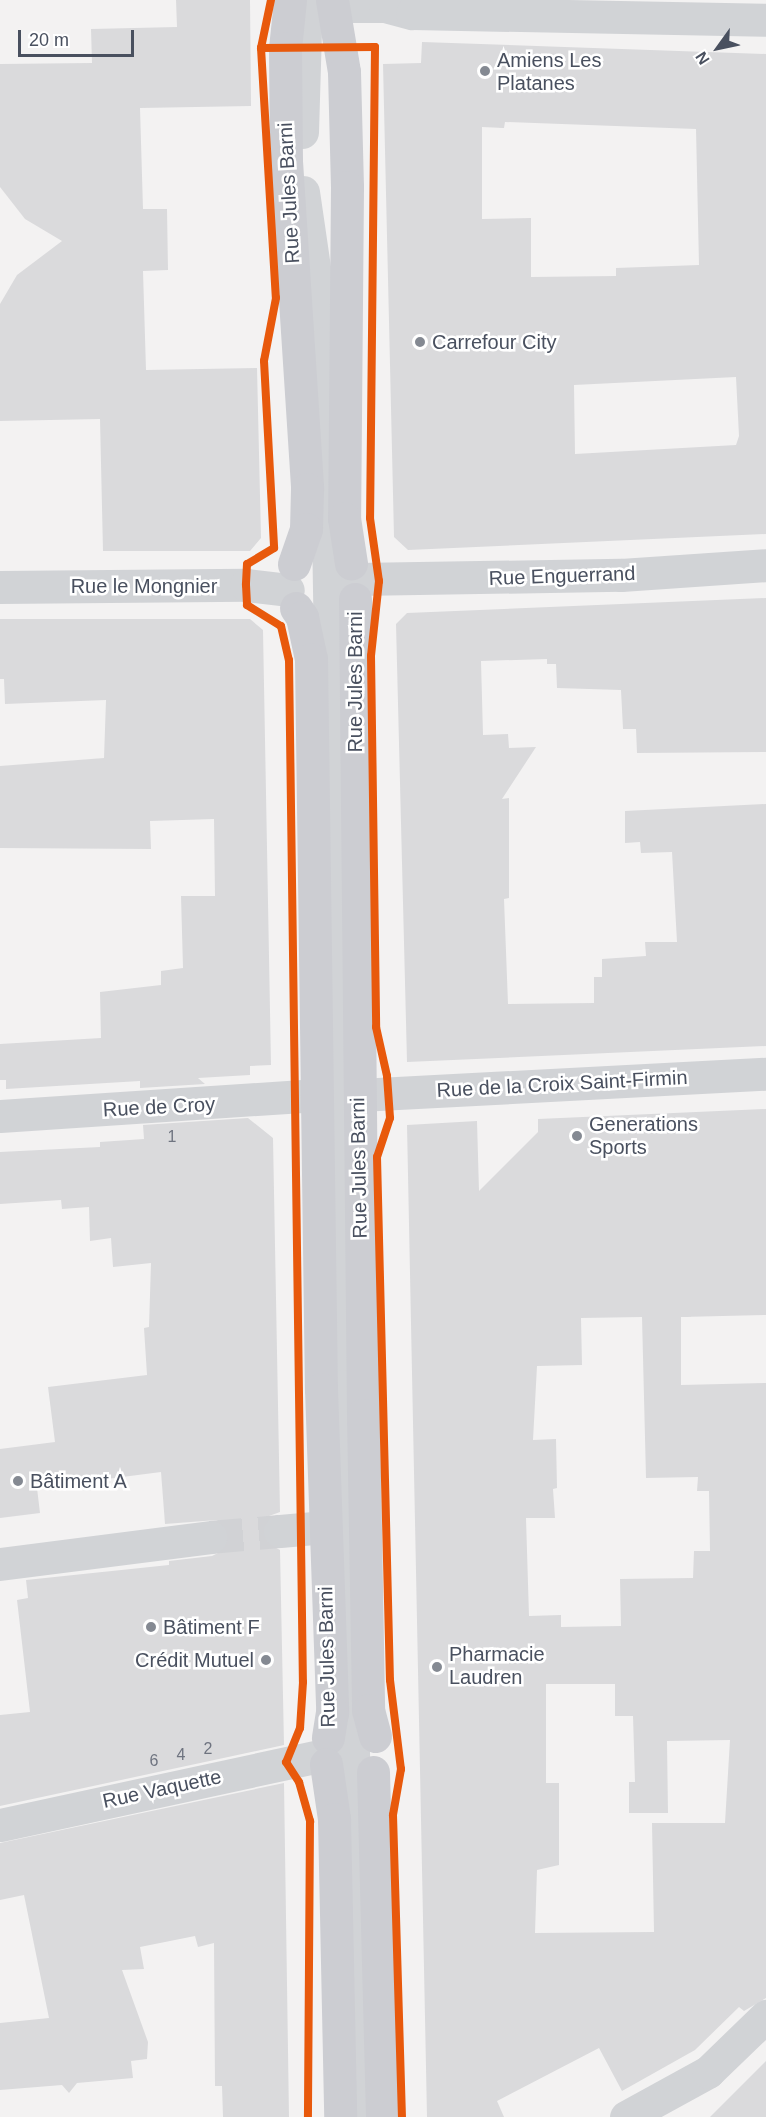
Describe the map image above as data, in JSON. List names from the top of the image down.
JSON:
{
  "streets": {
    "main road": ["Rue Jules Barni"],
    "street": [
      "Rue Enguerrand",
      "Rue le Mongnier",
      "Rue de la Croix Saint-Firmin",
      "Rue de Croy",
      "Rue Vaquette"
    ]
  },
  "crossings": [
    ["Rue Jules Barni", "Rue Enguerrand"],
    ["Rue Jules Barni", "Rue le Mongnier"],
    ["Rue Jules Barni", "Rue de la Croix Saint-Firmin"],
    ["Rue Jules Barni", "Rue de Croy"],
    ["Rue Jules Barni", "Rue Vaquette"]
  ],
  "places": [
    "Amiens Les Platanes",
    "Carrefour City",
    "Generations Sports",
    "Bâtiment A",
    "Bâtiment F",
    "Crédit Mutuel",
    "Pharmacie Laudren"
  ],
  "house_numbers": [
    "1",
    "2",
    "4",
    "6"
  ],
  "scale_bar": "20 m",
  "north": "bottom left"
}
